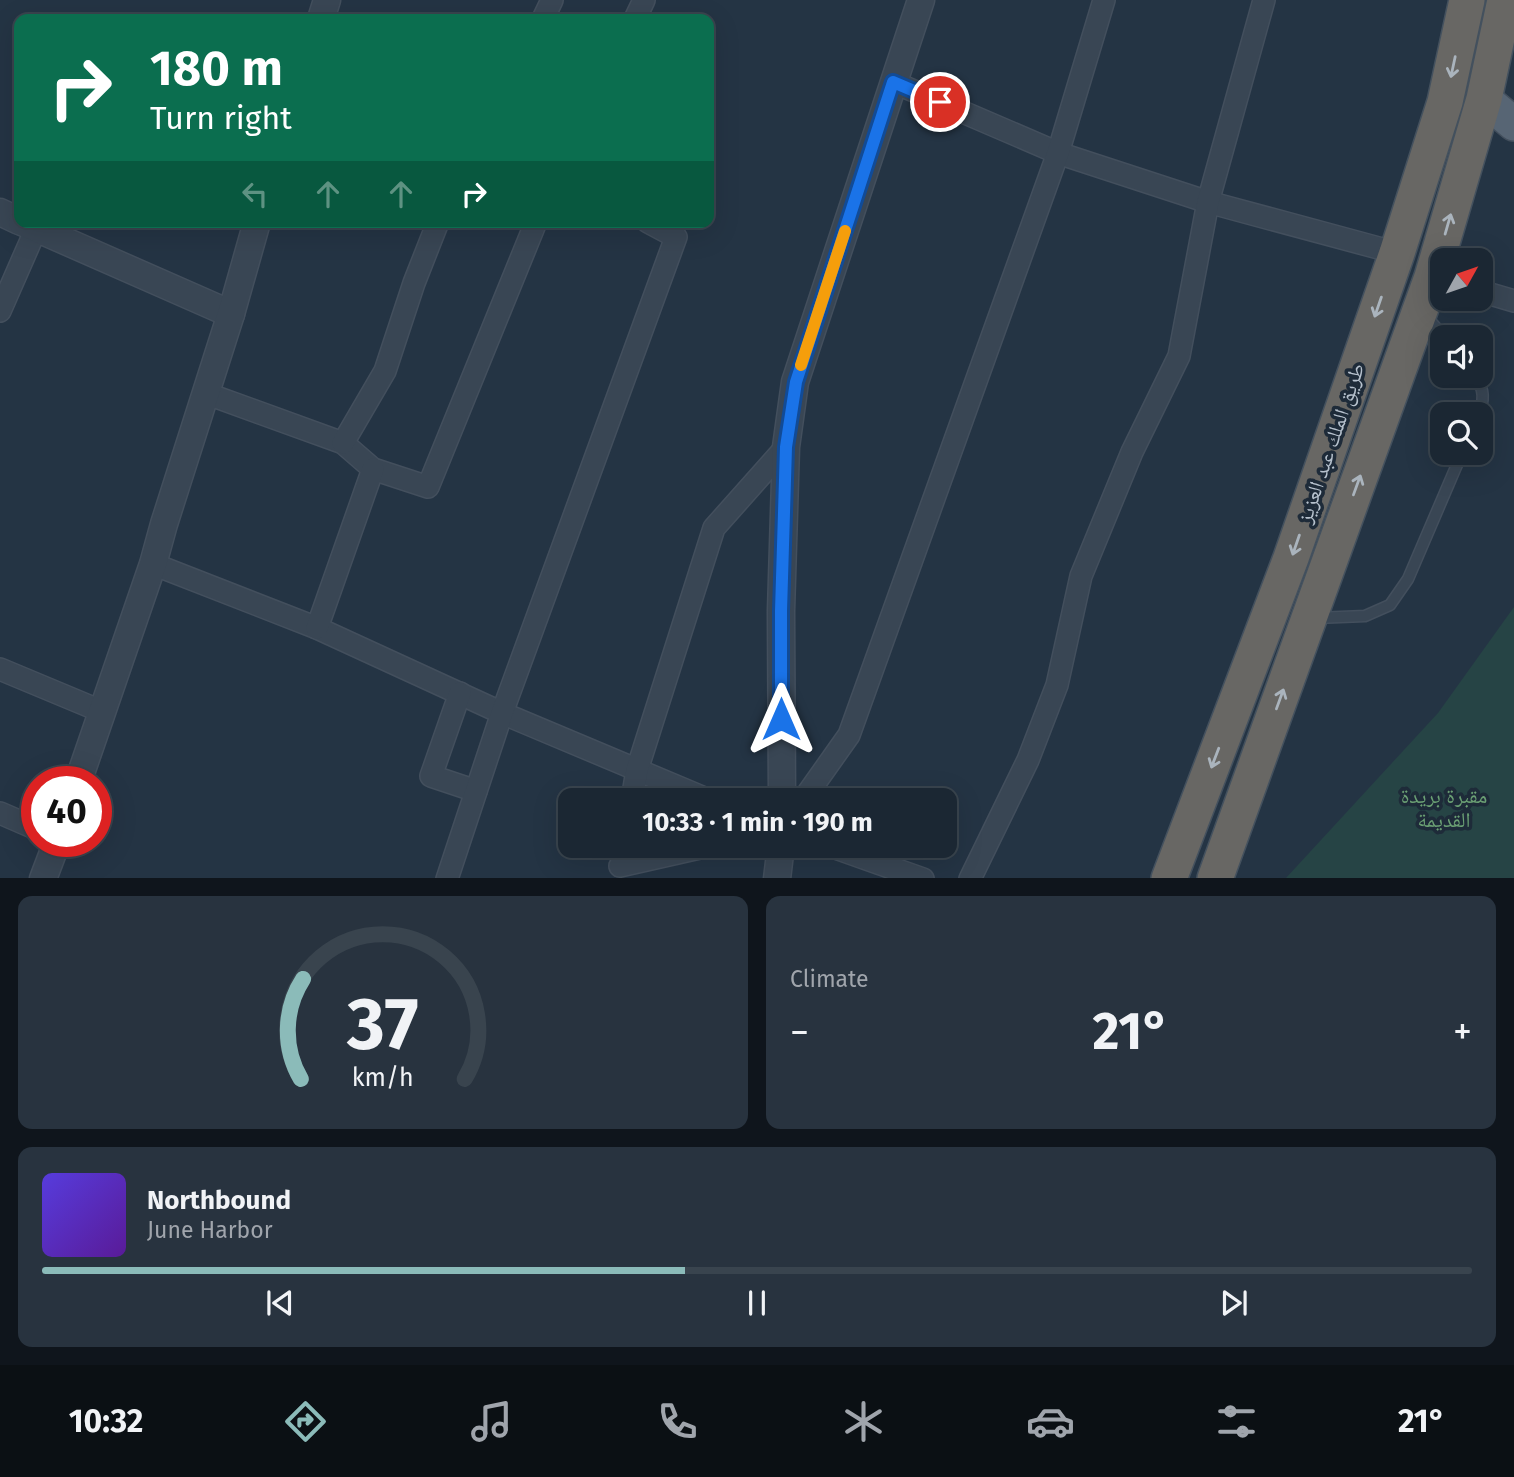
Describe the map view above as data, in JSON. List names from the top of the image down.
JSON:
{
  "streets": {
    "highway": ["طريق الملك عبد العزيز"]
  },
  "parks": ["مقبرة بريدة القديمة"],
  "north": "top right",
  "page": {
    "turn": ["180 m", "Turn right"],
    "limit": "40",
    "trip": "10:33 · 1 min · 190 m",
    "tile": "Climate",
    "heat": ["−", "21°", "+"],
    "song": ["Northbound", "June Harbor"],
    "tabs": ["10:32", "21°"],
    "gauge": ["37", "km/h"]
  }
}
